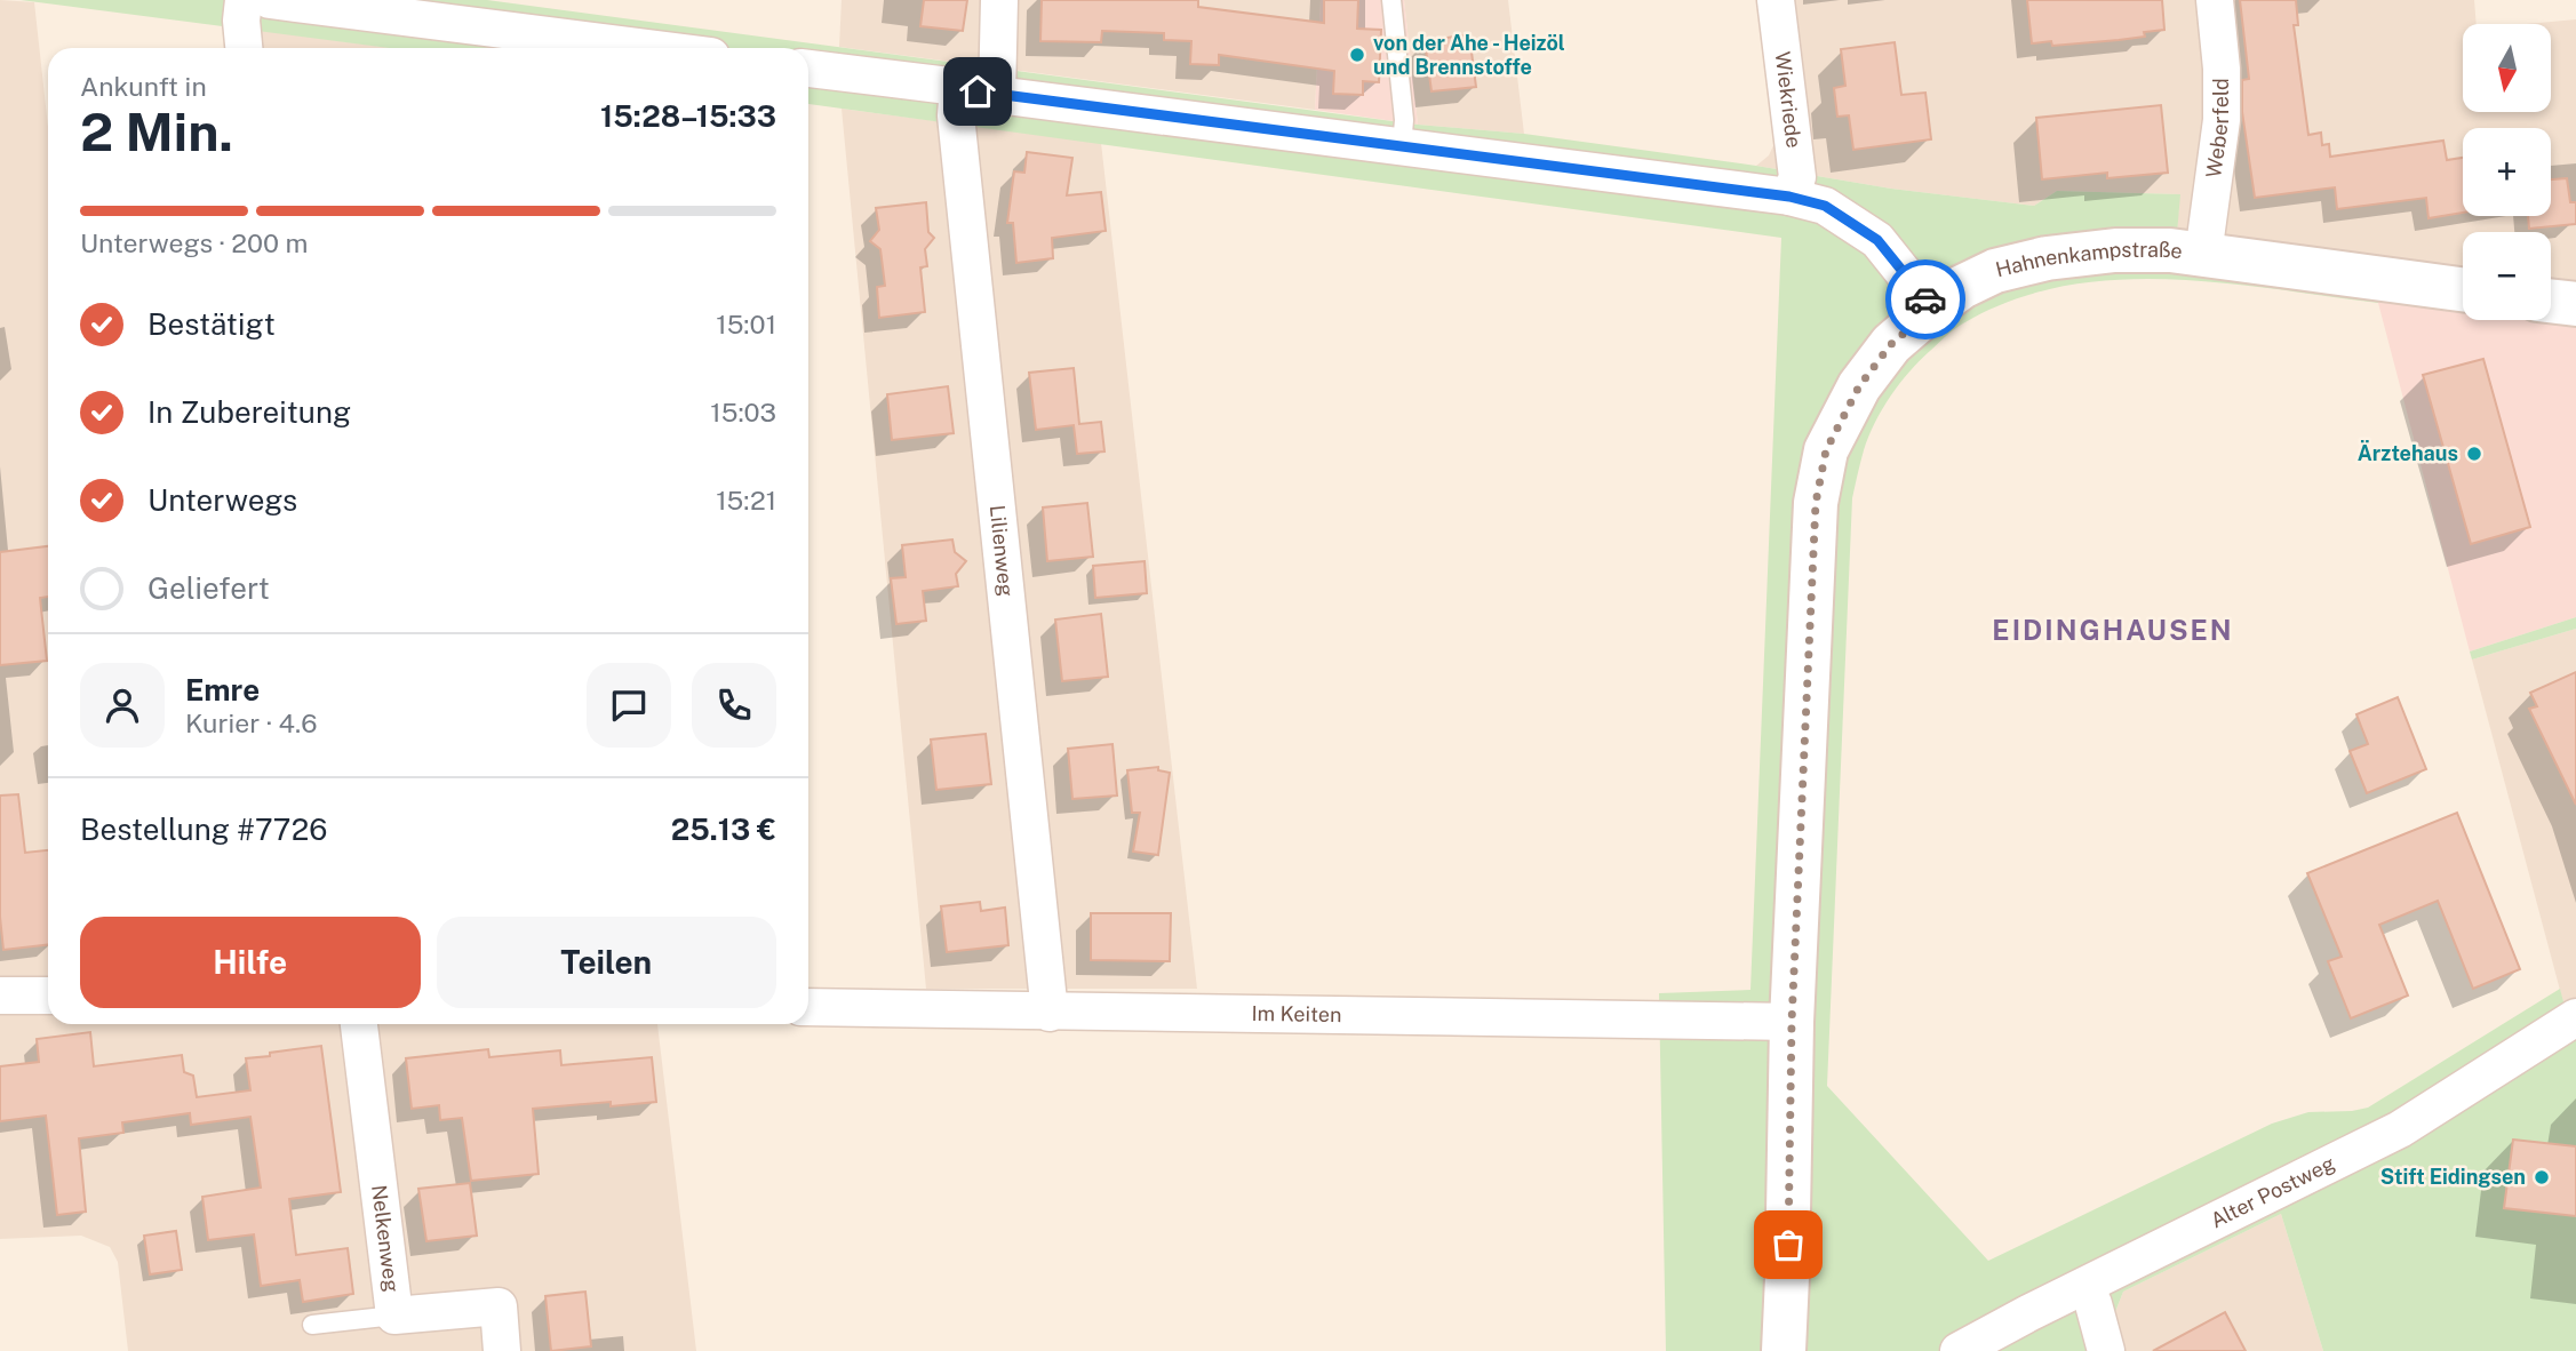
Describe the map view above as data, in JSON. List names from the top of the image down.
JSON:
{
  "streets": {
    "street": [
      "Wiekriede",
      "Weberfeld",
      "Hahnenkampstraße",
      "Lilienweg",
      "Im Keiten",
      "Alter Postweg",
      "Nelkenweg"
    ]
  },
  "crossings": [
    ["Weberfeld", "Hahnenkampstraße"],
    ["Lilienweg", "Im Keiten"]
  ],
  "districts": ["EIDINGHAUSEN"],
  "places": ["von der Ahe - Heizöl und Brennstoffe", "Ärztehaus", "Stift Eidingsen"],
  "north": "bottom",
  "page": {
    "map_buttons": ["+", "−"],
    "heading": ["2 Min.", "Ankunft in", "15:28–15:33"],
    "panel": [
      "Emre",
      "Kurier · 4.6",
      "Bestellung #7726",
      "25.13 €"
    ],
    "bar": "Unterwegs · 200 m",
    "list": [
      ["Bestätigt", "15:01"],
      ["In Zubereitung", "15:03"],
      ["Unterwegs", "15:21"],
      "Geliefert"
    ],
    "buttons": ["Hilfe", "Teilen"]
  }
}
